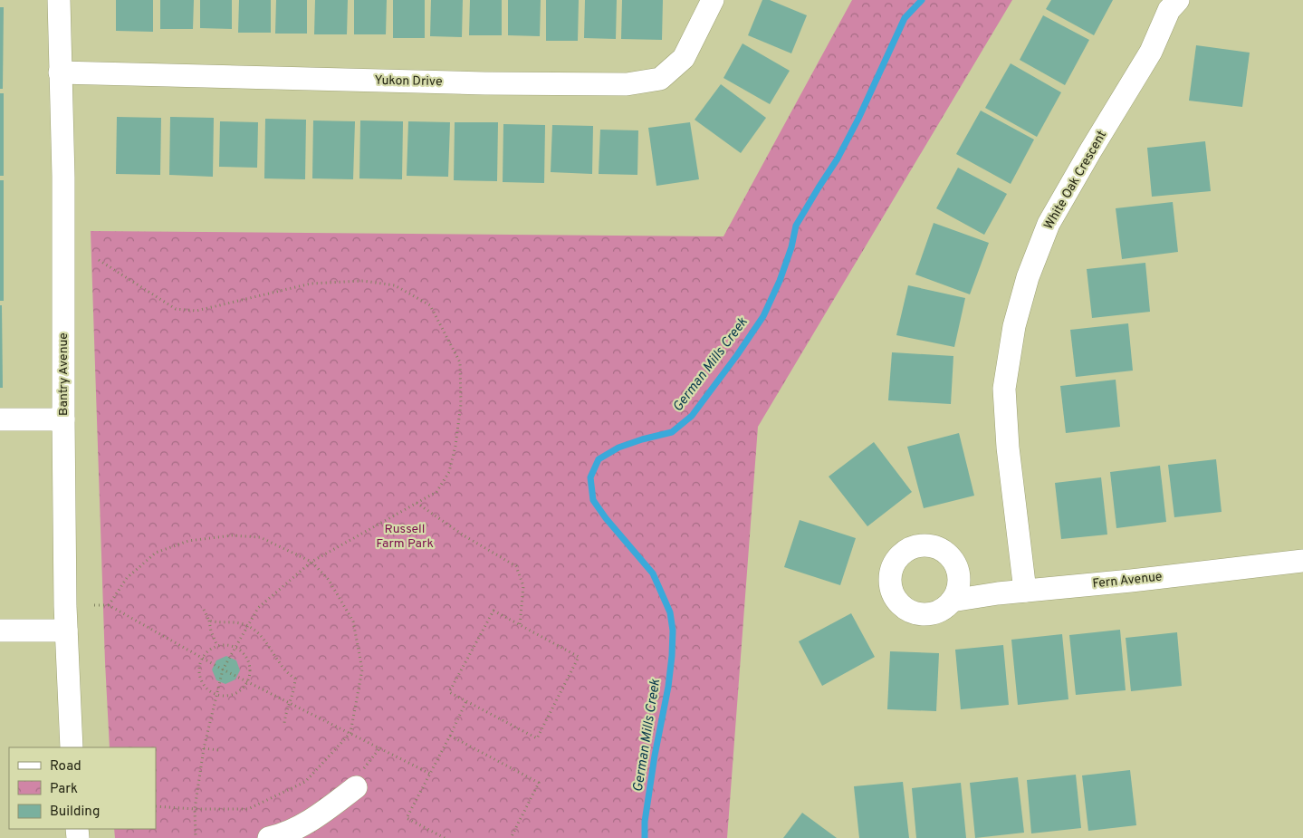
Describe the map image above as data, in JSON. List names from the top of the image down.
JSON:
{
  "streets": {
    "street": [
      "Yukon Drive",
      "White Oak Crescent",
      "Bantry Avenue",
      "Fern Avenue"
    ]
  },
  "crossings": [
    ["Yukon Drive", "Bantry Avenue"],
    ["White Oak Crescent", "Fern Avenue"]
  ],
  "water": ["German Mills Creek"],
  "parks": ["Russell Farm Park"],
  "legend": ["Road", "Park", "Building"]
}
